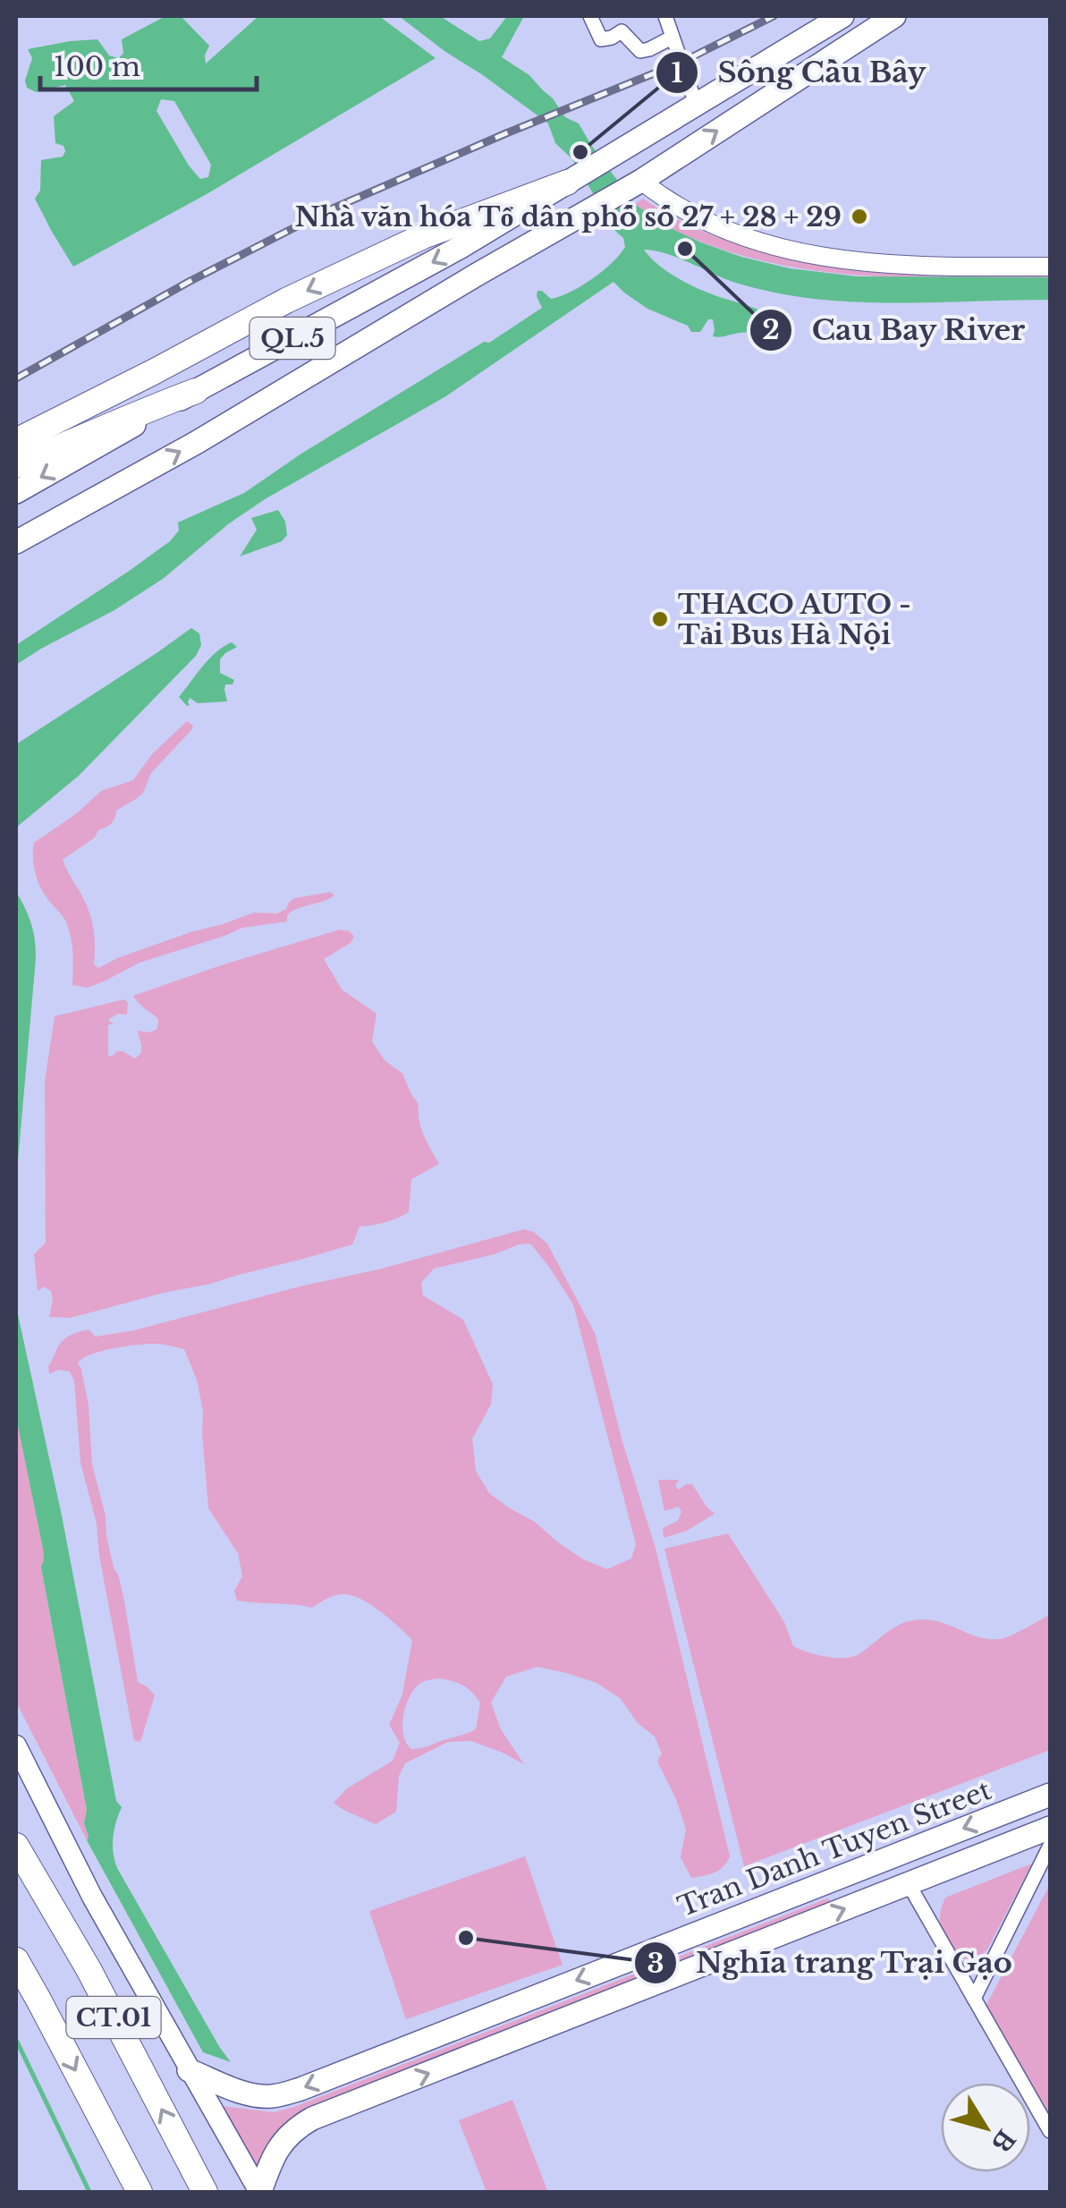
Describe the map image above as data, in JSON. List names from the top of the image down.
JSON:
{
  "streets": {
    "highway": ["CT.01"],
    "main road": ["QL.5", "Tran Danh Tuyen Street"]
  },
  "places": [
    "Sông Cầu Bây",
    "Nhà văn hóa Tổ dân phố số 27 + 28 + 29",
    "Cau Bay River",
    "THACO AUTO - Tải Bus Hà Nội",
    "Nghĩa trang Trại Gạo"
  ],
  "scale_bar": "100 m",
  "north": "bottom right"
}
